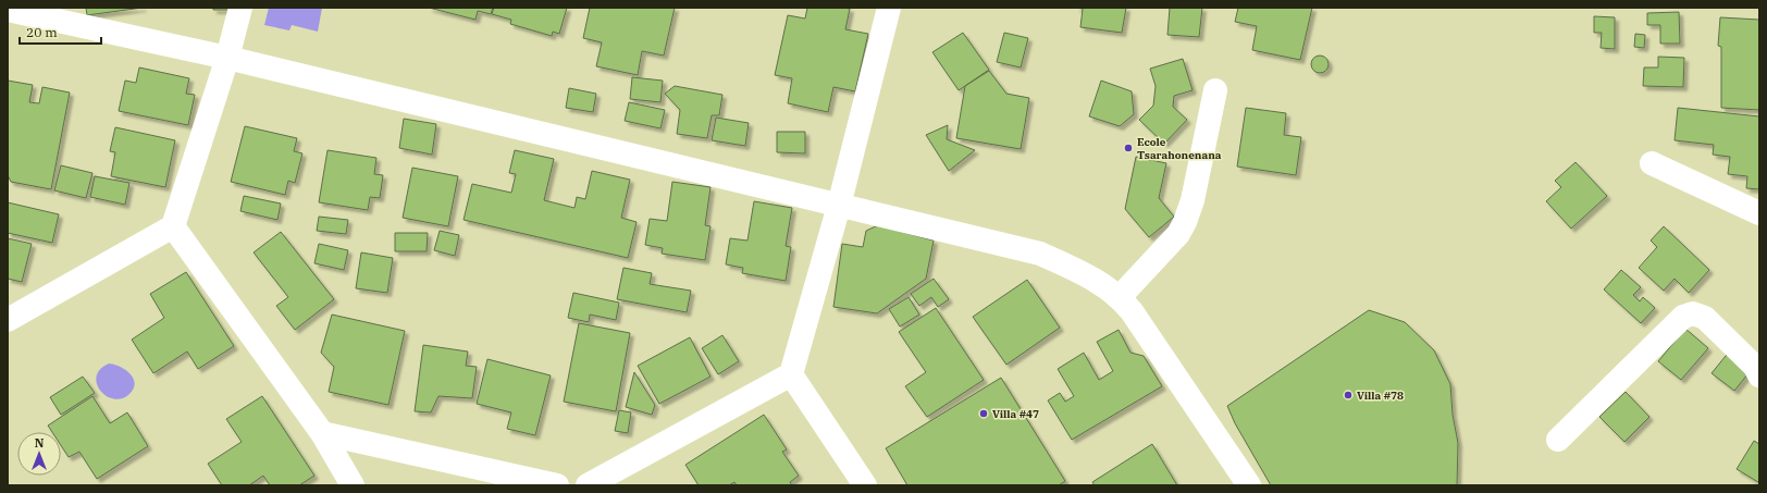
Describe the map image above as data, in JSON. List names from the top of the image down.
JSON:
{
  "places": ["Ecole Tsarahonenana", "Villa #78", "Villa #47"],
  "scale_bar": "20 m",
  "north": "top"
}
